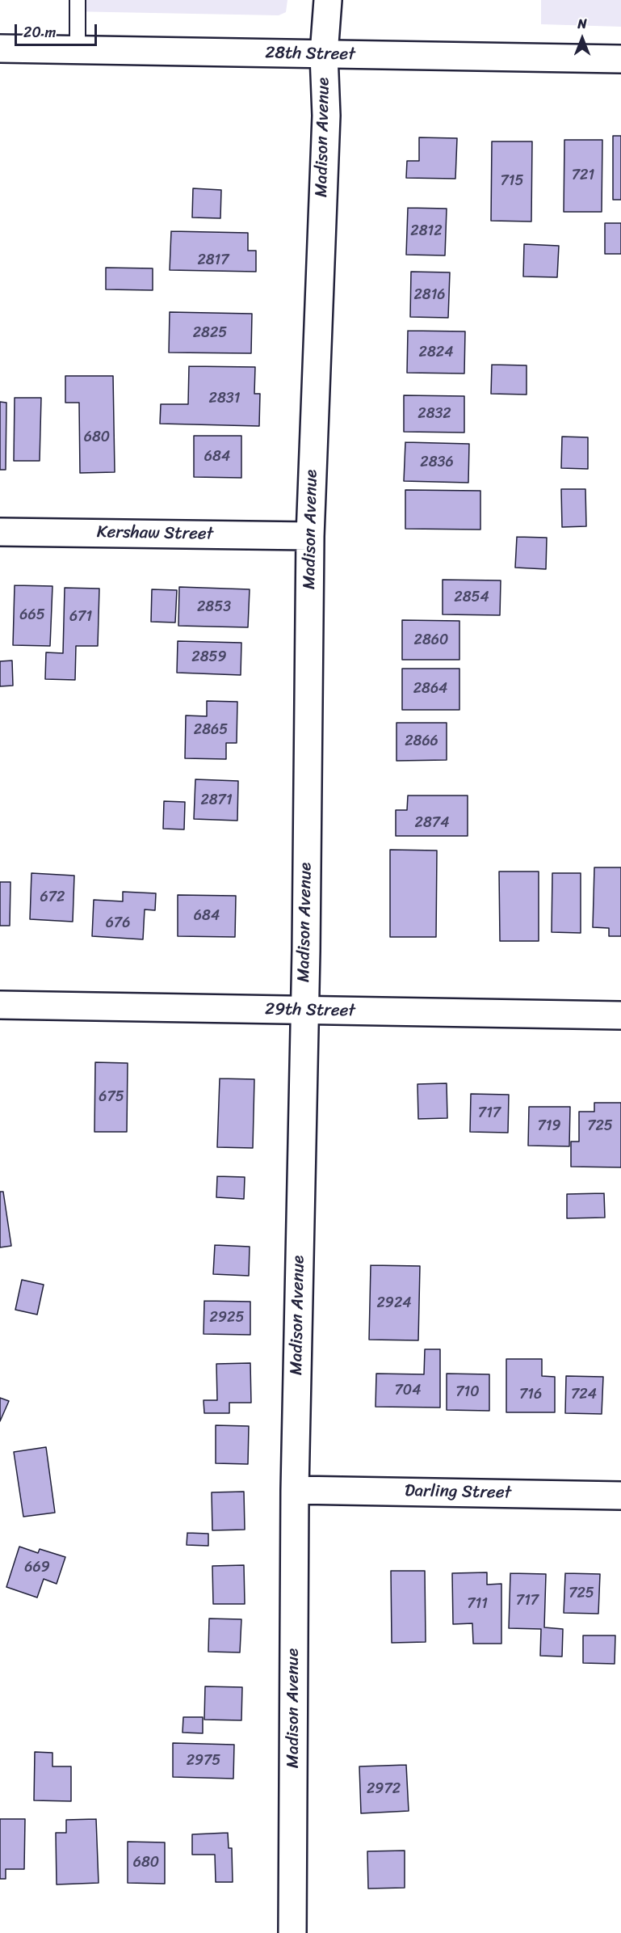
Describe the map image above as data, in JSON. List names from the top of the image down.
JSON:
{
  "streets": {
    "street": [
      "28th Street",
      "Madison Avenue",
      "Kershaw Street",
      "29th Street",
      "Darling Street"
    ]
  },
  "crossings": [
    ["28th Street", "Madison Avenue"],
    ["Madison Avenue", "Kershaw Street"],
    ["Madison Avenue", "29th Street"],
    ["Madison Avenue", "Darling Street"]
  ],
  "house_numbers": [
    "721",
    "715",
    "2812",
    "2817",
    "2816",
    "2825",
    "2824",
    "2831",
    "2832",
    "680",
    "684",
    "2836",
    "2854",
    "2853",
    "665",
    "671",
    "2860",
    "2859",
    "2864",
    "2865",
    "2866",
    "2871",
    "2874",
    "672",
    "684",
    "676",
    "675",
    "717",
    "719",
    "725",
    "2924",
    "2925",
    "704",
    "710",
    "716",
    "724",
    "669",
    "725",
    "717",
    "711",
    "2975",
    "2972",
    "680"
  ],
  "scale_bar": "20 m",
  "north": "top"
}
